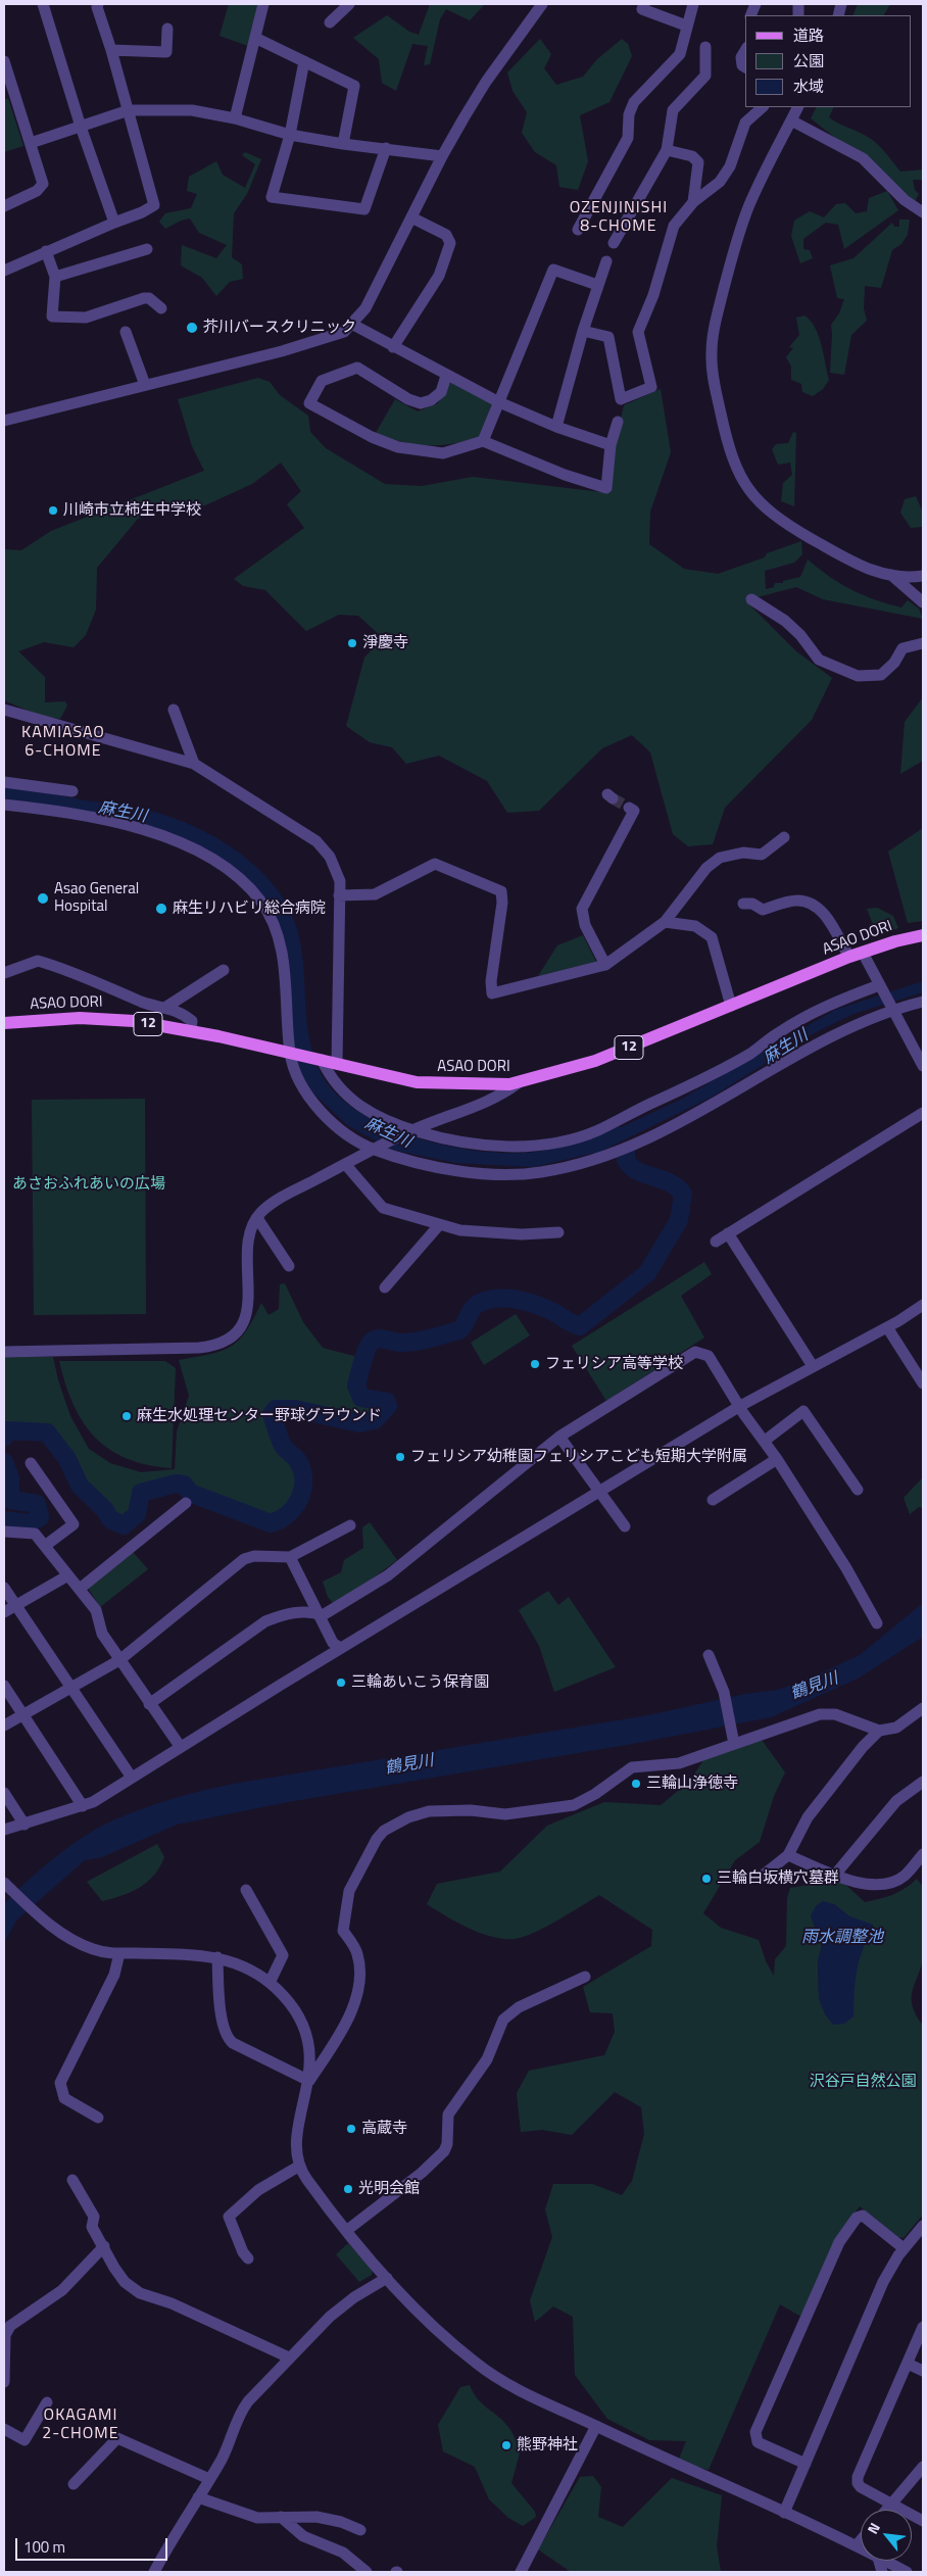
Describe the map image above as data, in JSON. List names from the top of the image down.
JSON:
{
  "streets": {
    "main road": ["ASAO DORI", "12"]
  },
  "districts": ["OZENJINISHI 8-CHOME", "KAMIASAO 6-CHOME", "OKAGAMI 2-CHOME"],
  "water": ["麻生川", "鶴見川", "雨水調整池"],
  "parks": ["あさおふれあいの広場", "沢谷戸自然公園"],
  "places": [
    "芥川バースクリニック",
    "川崎市立柿生中学校",
    "淨慶寺",
    "Asao General Hospital",
    "麻生リハビリ総合病院",
    "フェリシア高等学校",
    "麻生水処理センター野球グラウンド",
    "フェリシア幼稚園フェリシアこども短期大学附属",
    "三輪あいこう保育園",
    "三輪山浄徳寺",
    "三輪白坂横穴墓群",
    "高蔵寺",
    "光明会館",
    "熊野神社"
  ],
  "legend": ["道路", "公園", "水域"],
  "scale_bar": "100 m",
  "north": "top left"
}
